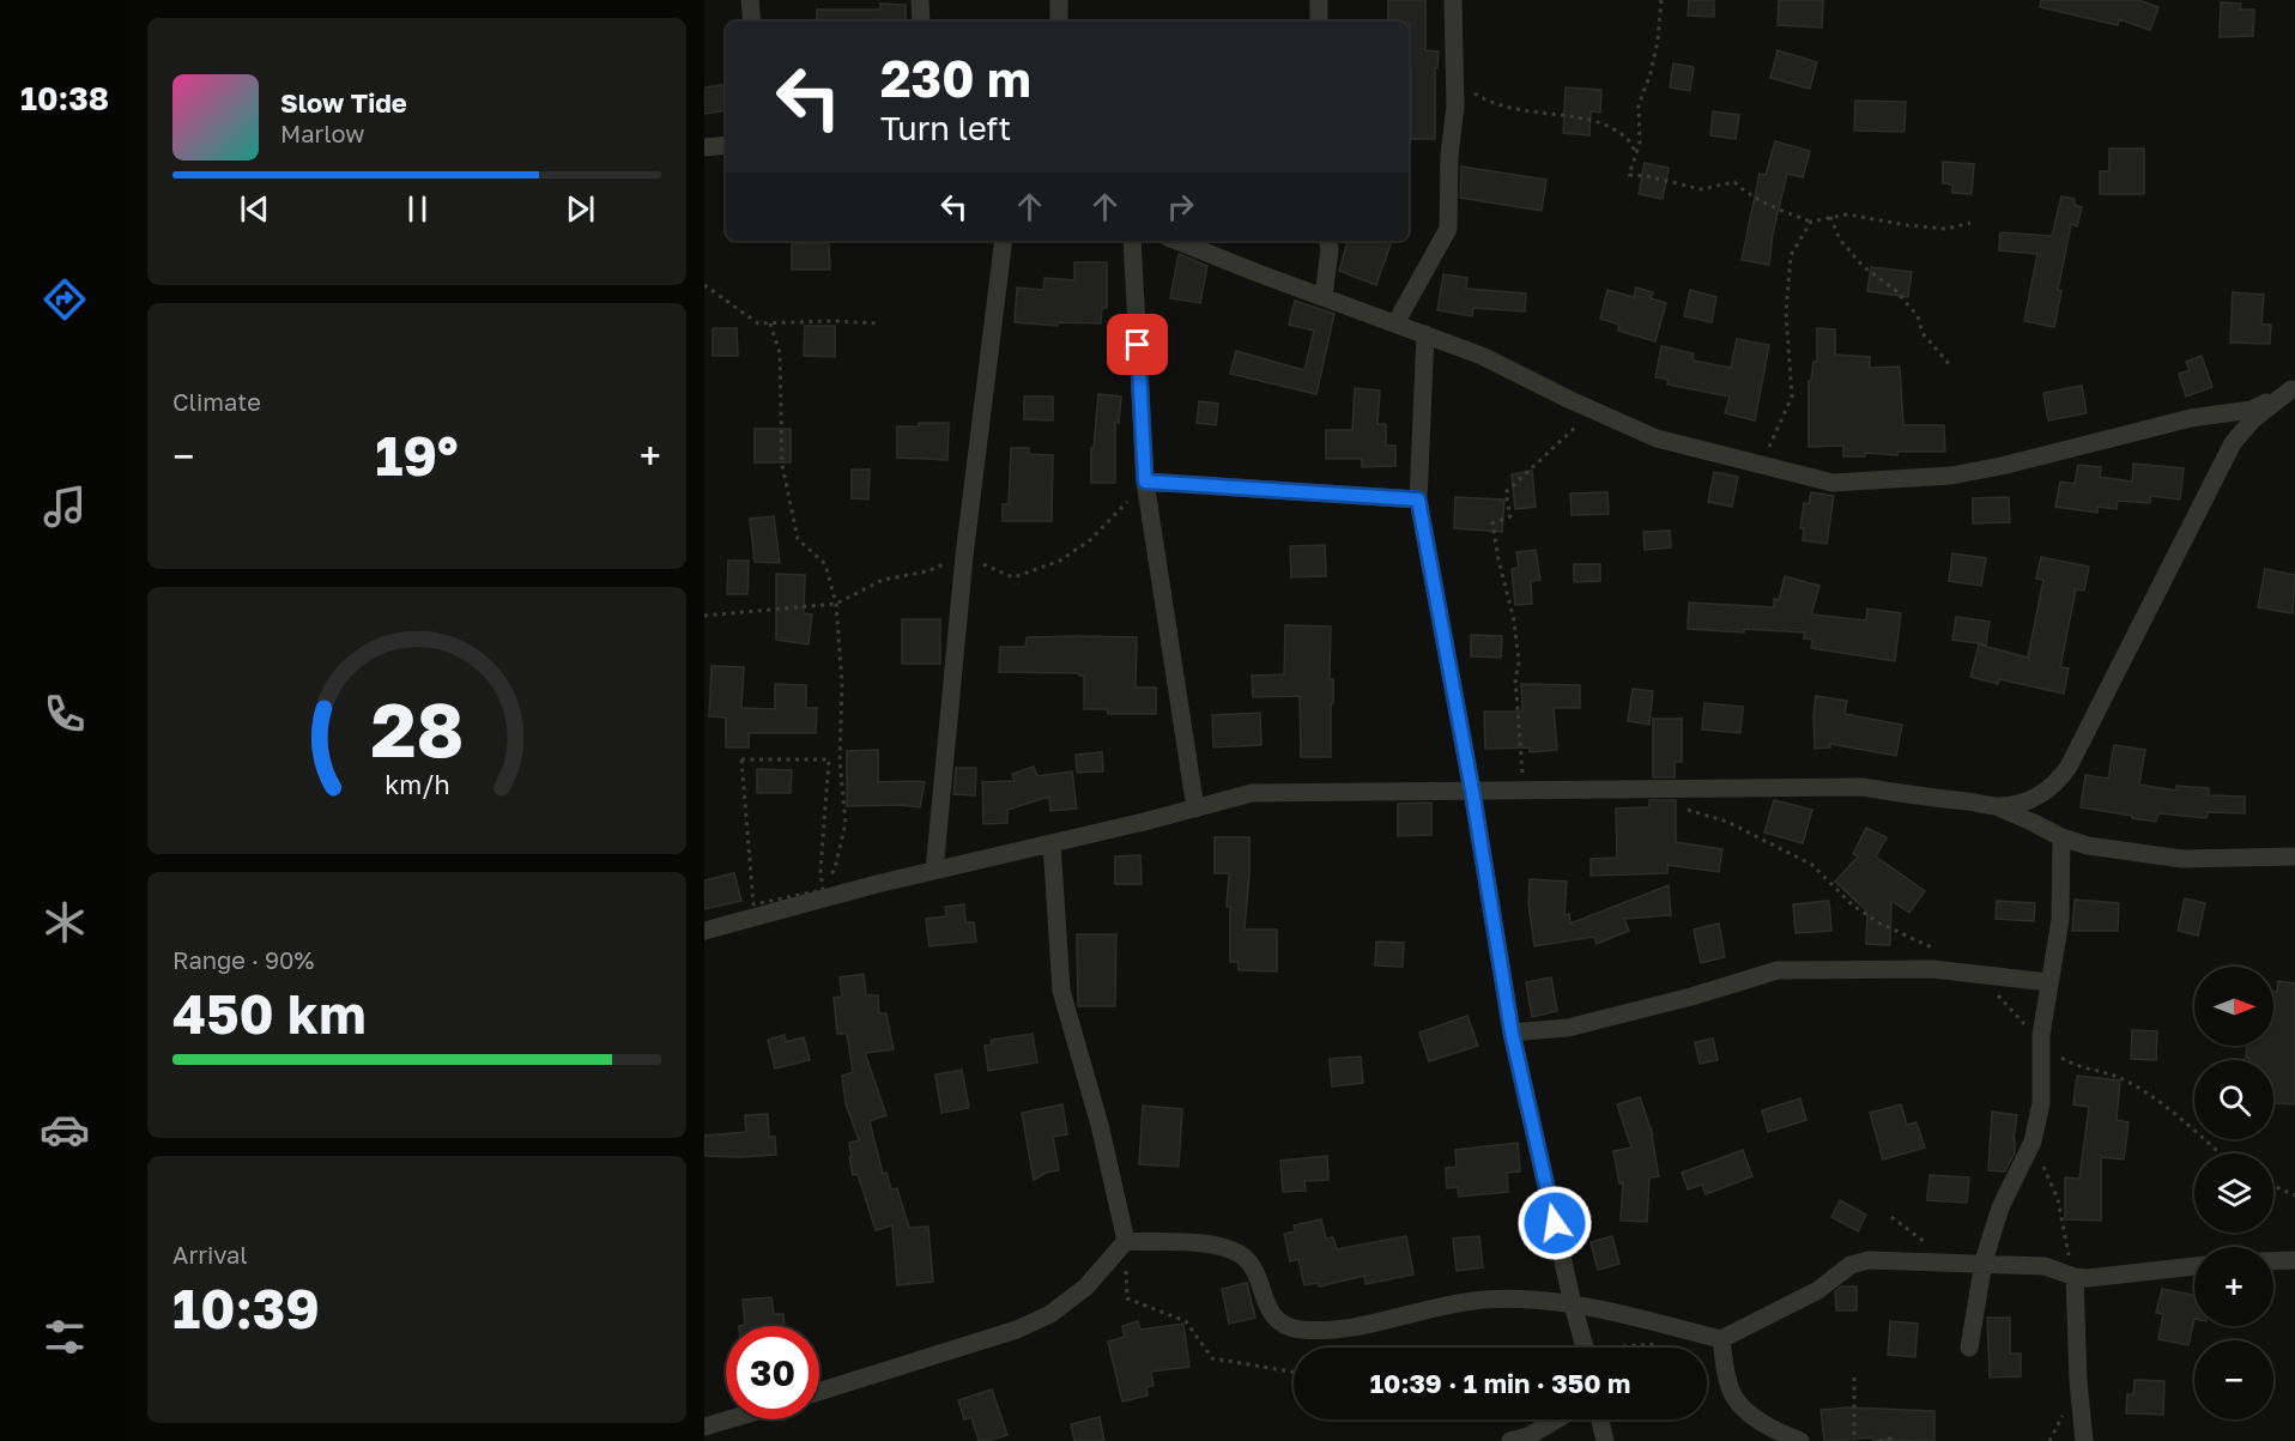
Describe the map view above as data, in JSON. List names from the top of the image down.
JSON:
{
  "north": "right",
  "page": {
    "tabs": "10:38",
    "turn": ["230 m", "Turn left"],
    "song": ["Slow Tide", "Marlow"],
    "tile": [
      "Climate",
      ["Range · 90%", "450 km"],
      ["Arrival", "10:39"]
    ],
    "heat": ["−", "19°", "+"],
    "map_buttons": ["+", "−"],
    "limit": "30",
    "trip": "10:39 · 1 min · 350 m",
    "gauge": ["28", "km/h"]
  }
}
